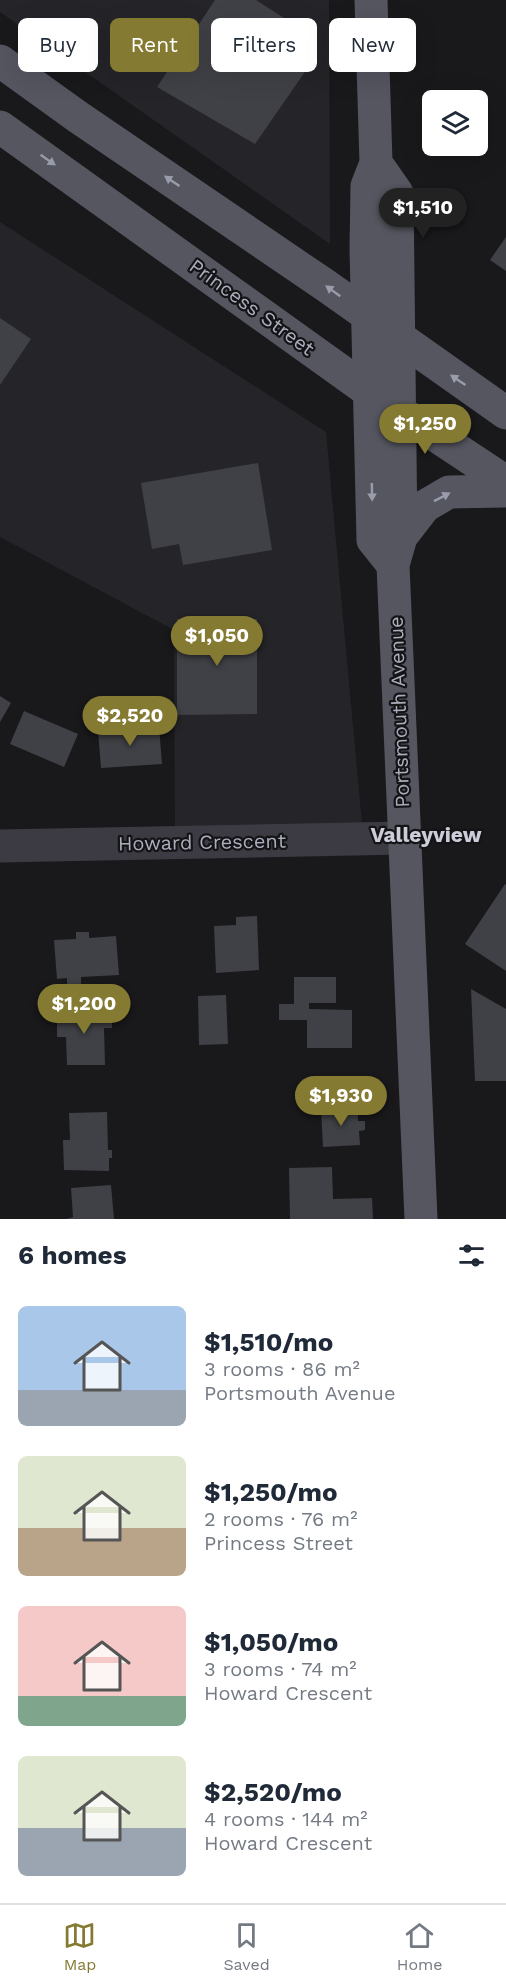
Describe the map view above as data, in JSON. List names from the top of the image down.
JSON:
{
  "streets": {
    "main road": ["Princess Street", "Portsmouth Avenue"],
    "street": ["Howard Crescent"]
  },
  "crossings": [
    ["Princess Street", "Portsmouth Avenue"],
    ["Portsmouth Avenue", "Howard Crescent"]
  ],
  "districts": ["Valleyview"],
  "page": {
    "chip": [
      "Buy",
      "Rent",
      "Filters",
      "New"
    ],
    "price": [
      "$1,510",
      "$1,250",
      "$1,050",
      "$2,520",
      "$1,200",
      "$1,930"
    ],
    "heading": "6 homes",
    "list": [
      {
        "name": "$1,510/mo",
        "note": "3 rooms · 86 m² · Portsmouth Avenue"
      },
      {
        "name": "$1,250/mo",
        "note": "2 rooms · 76 m² · Princess Street"
      },
      {
        "name": "$1,050/mo",
        "note": "3 rooms · 74 m² · Howard Crescent"
      },
      {
        "name": "$2,520/mo",
        "note": "4 rooms · 144 m² · Howard Crescent"
      }
    ],
    "tabs": ["Map", "Saved", "Home"]
  }
}
